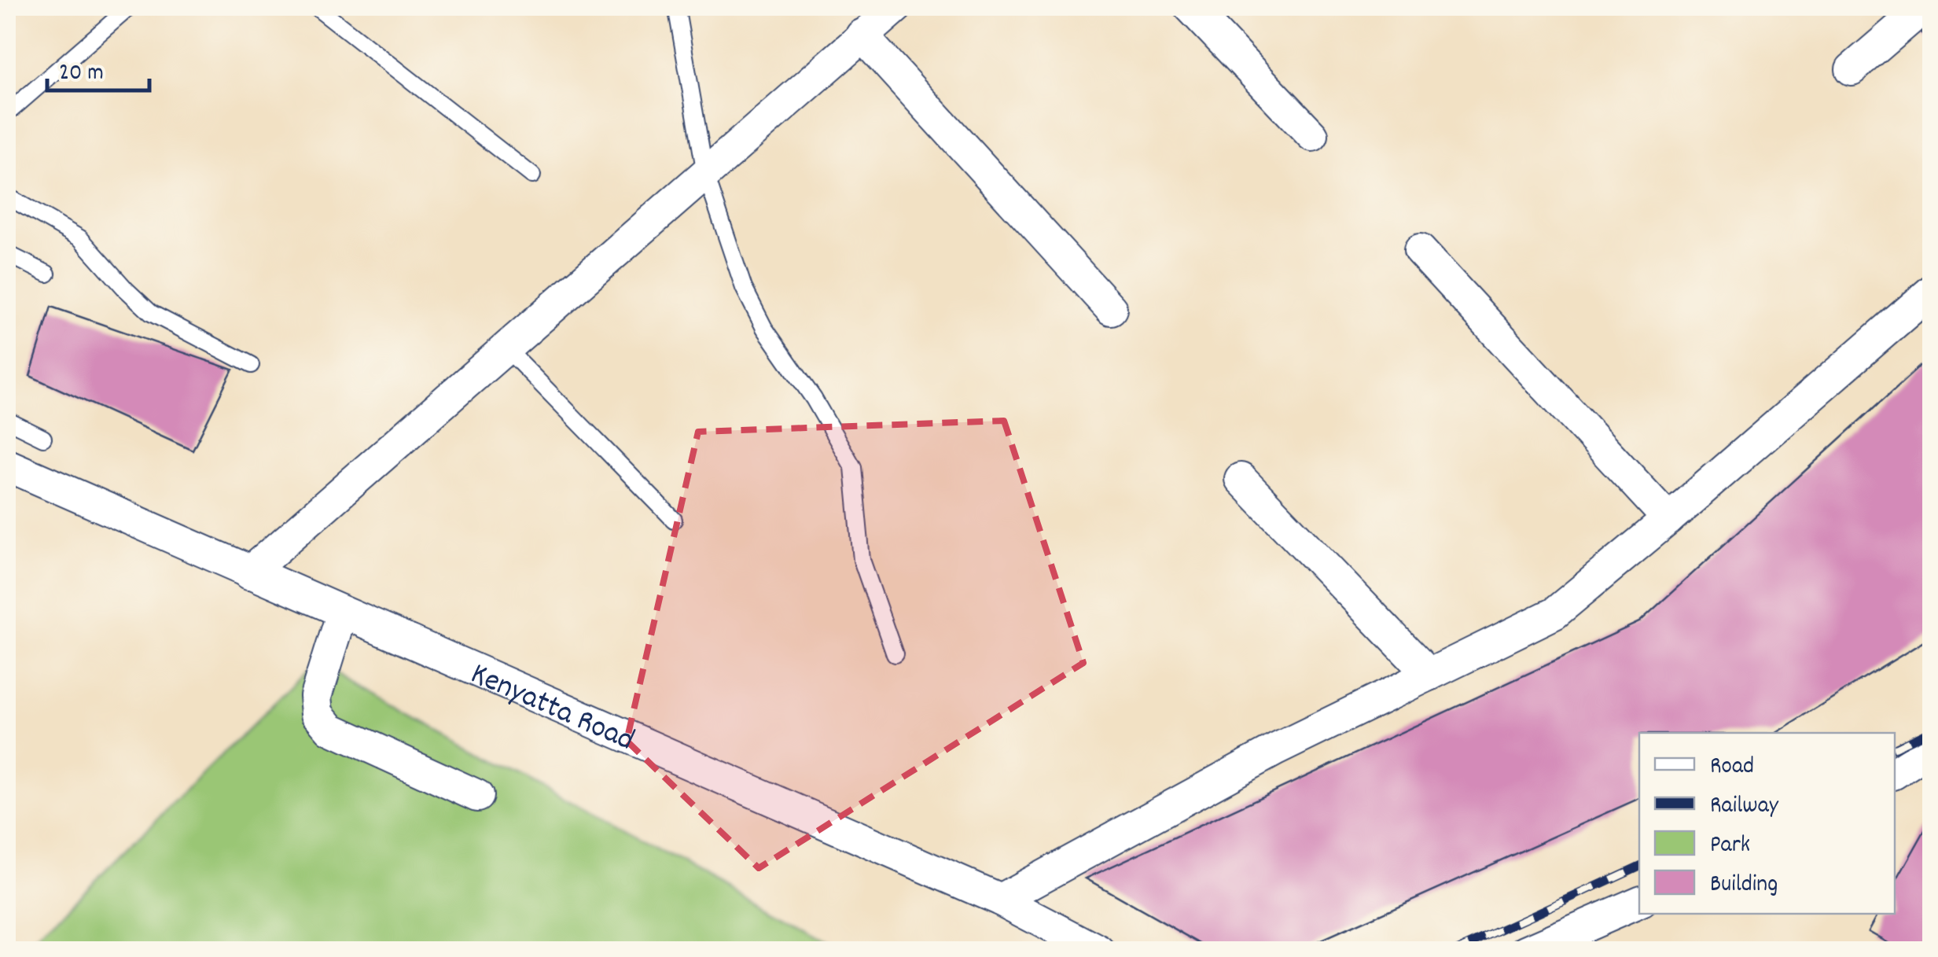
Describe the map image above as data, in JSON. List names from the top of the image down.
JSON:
{
  "streets": {
    "street": ["Kenyatta Road"]
  },
  "legend": [
    "Road",
    "Railway",
    "Park",
    "Building"
  ],
  "scale_bar": "20 m"
}
